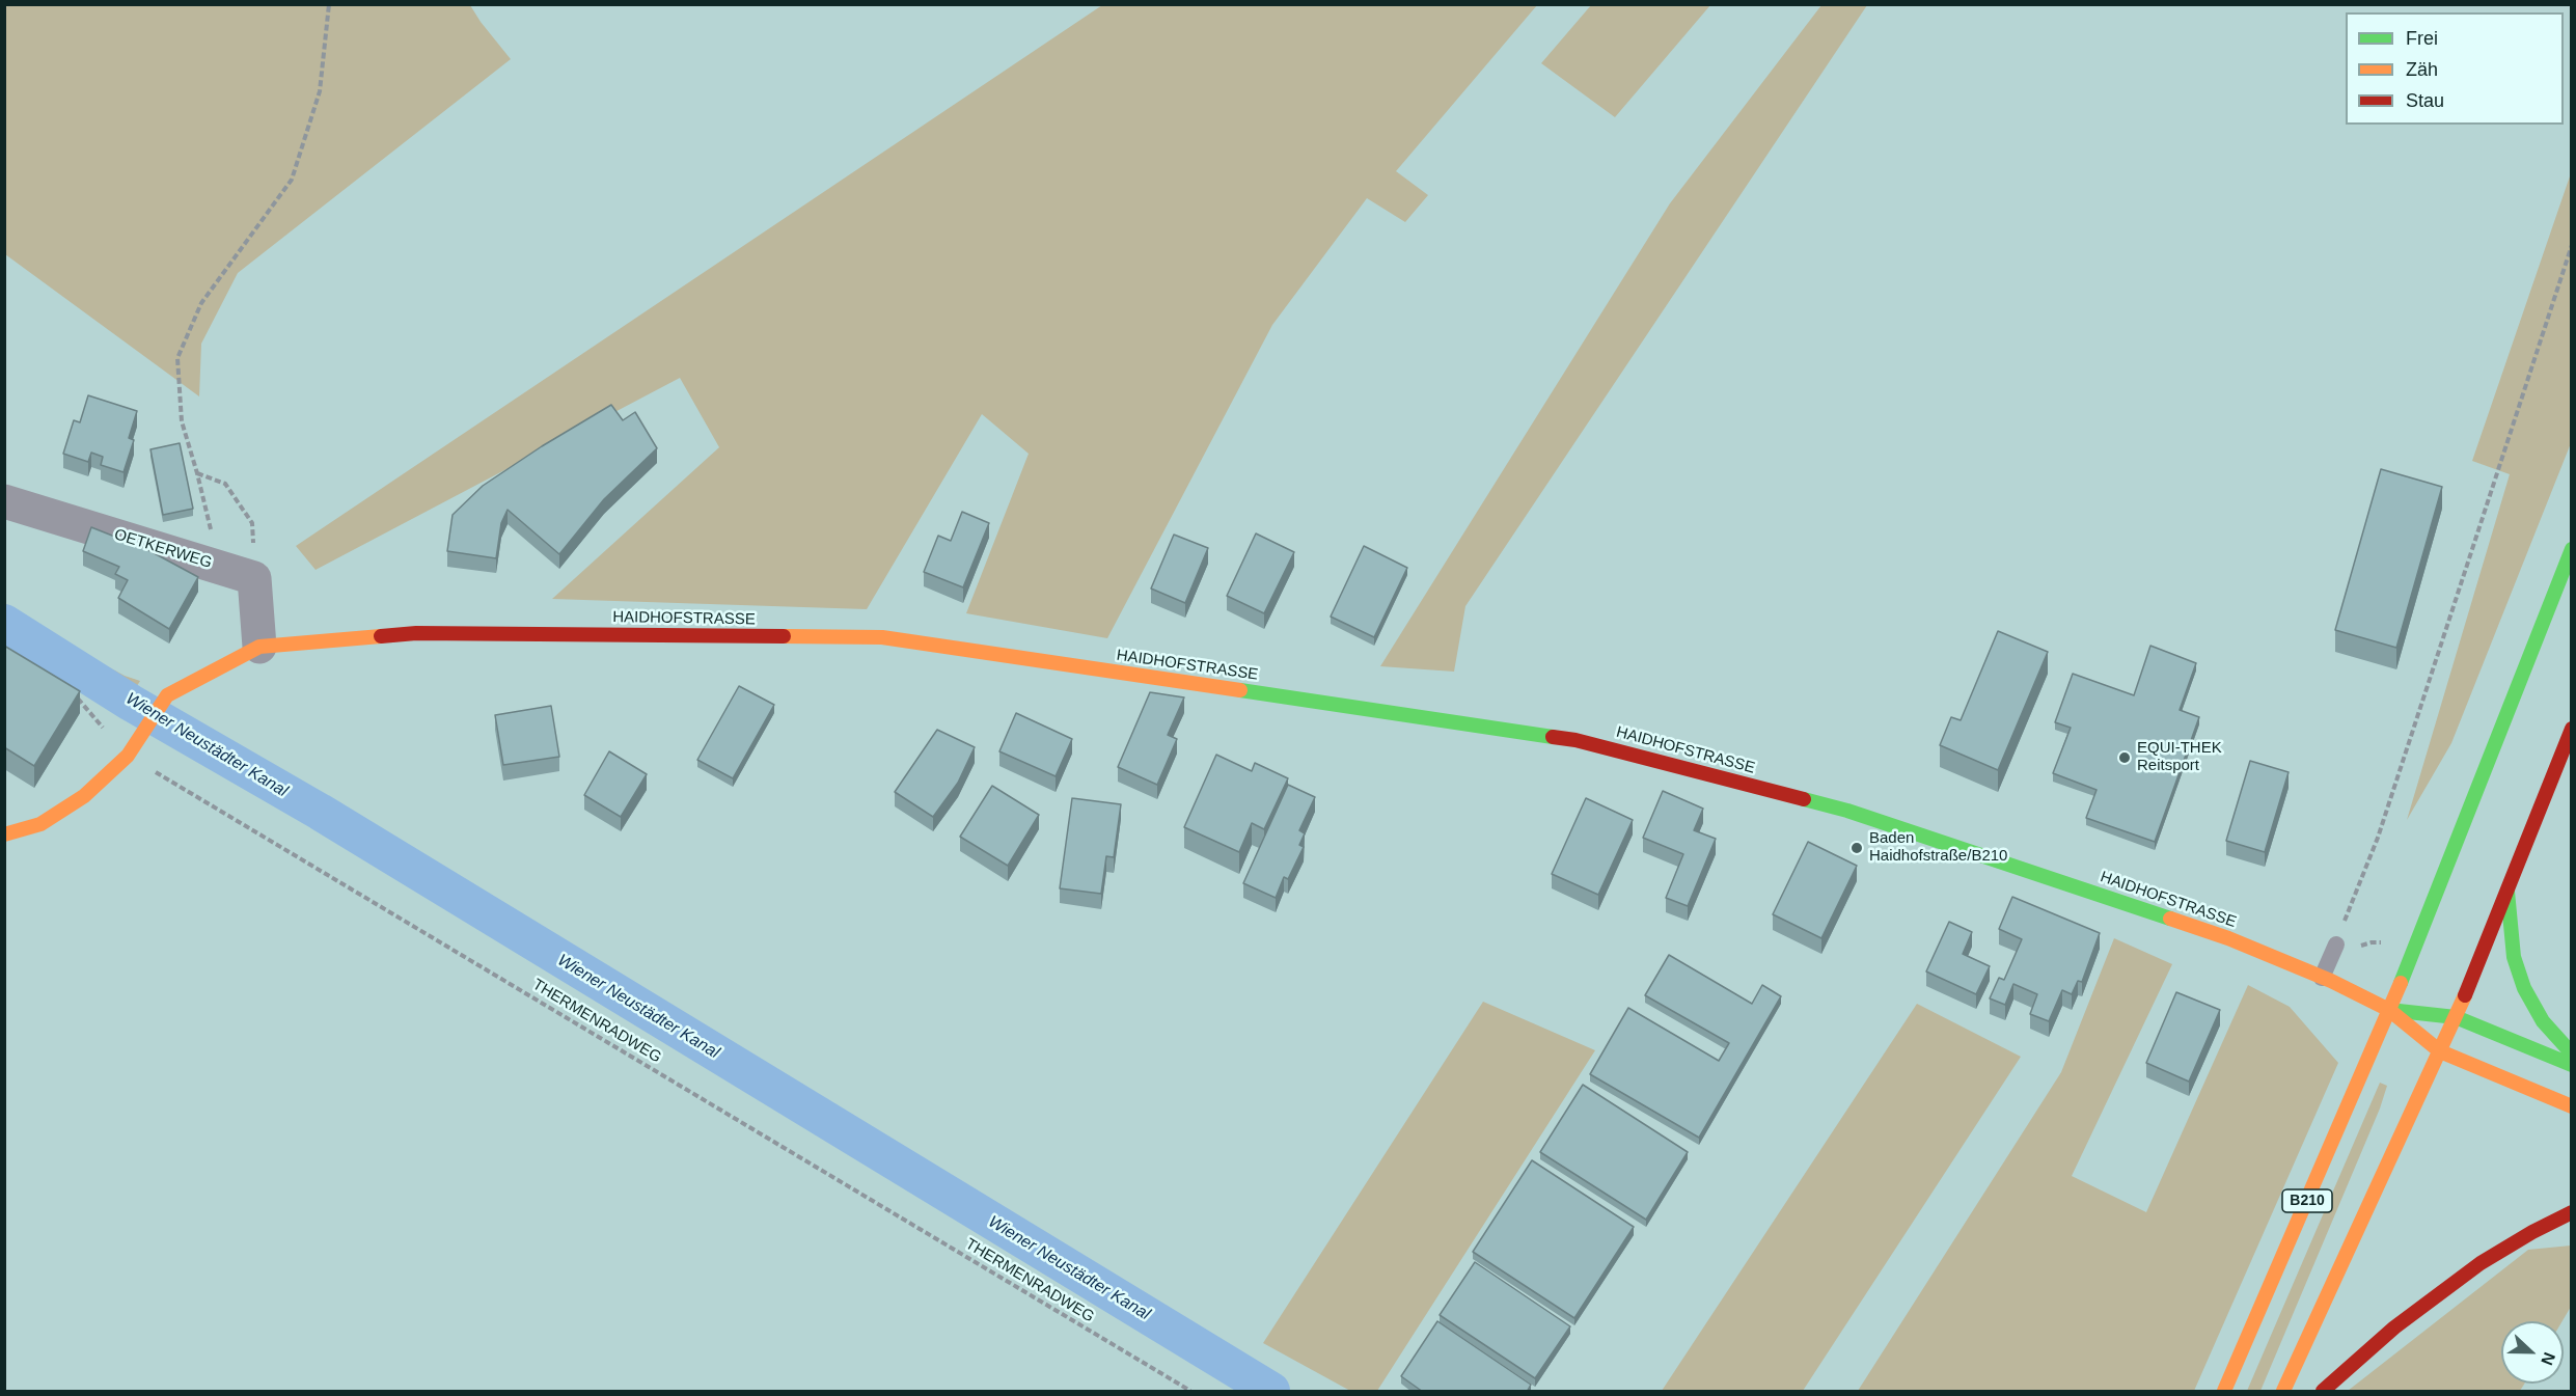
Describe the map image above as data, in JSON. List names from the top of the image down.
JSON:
{
  "streets": {
    "main road": ["HAIDHOFSTRASSE", "B210"],
    "street": ["OETKERWEG"],
    "path": ["THERMENRADWEG"]
  },
  "crossings": [
    ["HAIDHOFSTRASSE", "THERMENRADWEG"],
    ["HAIDHOFSTRASSE", "B210"]
  ],
  "water": ["Wiener Neustädter Kanal"],
  "places": ["EQUI-THEK Reitsport", "Baden Haidhofstraße/B210"],
  "legend": ["Frei", "Zäh", "Stau"],
  "north": "right"
}
